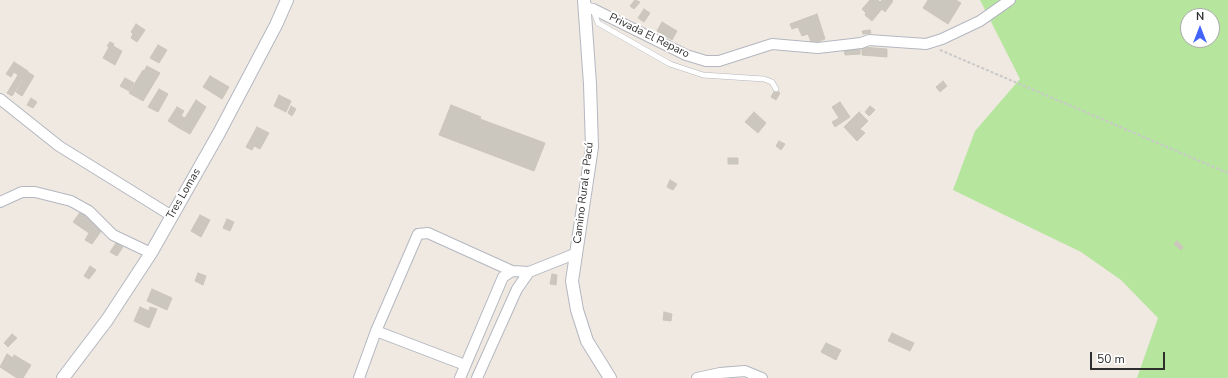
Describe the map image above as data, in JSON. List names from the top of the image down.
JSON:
{
  "streets": {
    "street": ["Privada El Reparo", "Camino Rural a Pacú", "Tres Lomas"]
  },
  "crossings": [
    ["Privada El Reparo", "Camino Rural a Pacú"]
  ],
  "scale_bar": "50 m",
  "north": "top"
}
